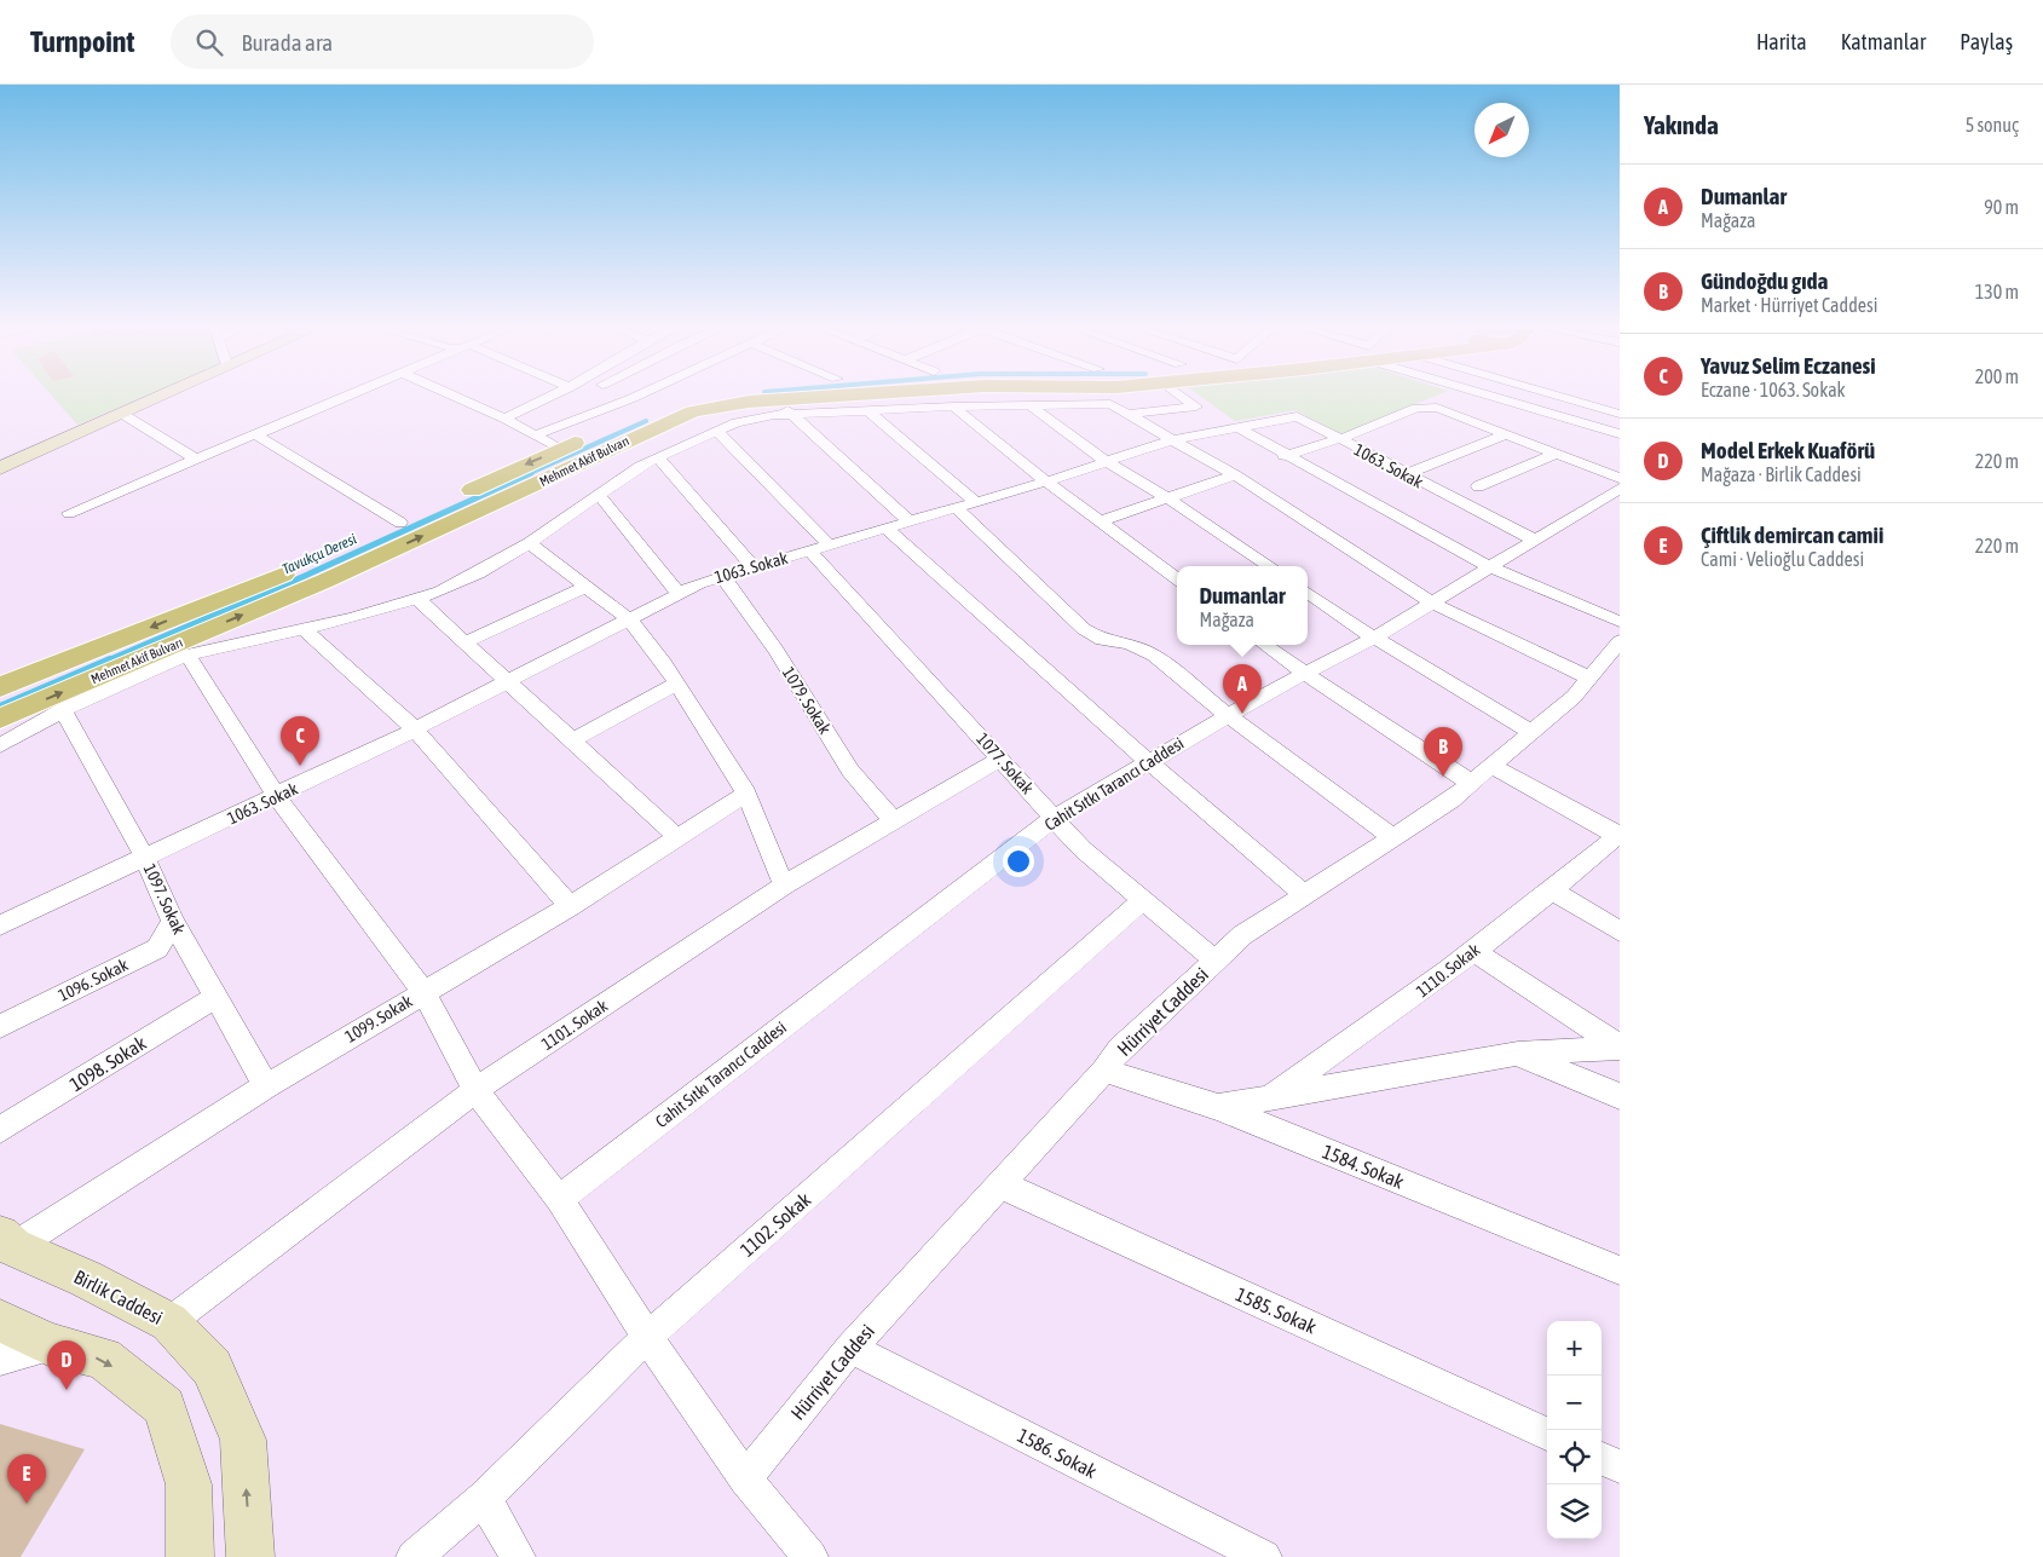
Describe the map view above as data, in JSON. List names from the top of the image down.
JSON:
{
  "streets": {
    "main road": ["Mehmet Akif Bulvarı", "Birlik Caddesi"],
    "street": [
      "1063. Sokak",
      "1079. Sokak",
      "1077. Sokak",
      "Cahit Sıtkı Tarancı Caddesi",
      "1097. Sokak",
      "1110. Sokak",
      "1096. Sokak",
      "Hürriyet Caddesi",
      "1099. Sokak",
      "1101. Sokak",
      "1098. Sokak",
      "1584. Sokak",
      "1102. Sokak",
      "1585. Sokak",
      "1586. Sokak"
    ]
  },
  "crossings": [
    ["1063. Sokak", "1079. Sokak"],
    ["1063. Sokak", "1077. Sokak"],
    ["1063. Sokak", "Cahit Sıtkı Tarancı Caddesi"],
    ["1063. Sokak", "1097. Sokak"],
    ["1079. Sokak", "1101. Sokak"],
    ["1077. Sokak", "Cahit Sıtkı Tarancı Caddesi"],
    ["1077. Sokak", "Hürriyet Caddesi"],
    ["1077. Sokak", "1101. Sokak"],
    ["1077. Sokak", "1102. Sokak"],
    ["1097. Sokak", "1096. Sokak"],
    ["1097. Sokak", "1099. Sokak"],
    ["1097. Sokak", "1098. Sokak"],
    ["Hürriyet Caddesi", "1584. Sokak"],
    ["Hürriyet Caddesi", "1585. Sokak"],
    ["Hürriyet Caddesi", "1586. Sokak"],
    ["1099. Sokak", "Birlik Caddesi"],
    ["1101. Sokak", "Birlik Caddesi"]
  ],
  "one_way": ["Birlik Caddesi"],
  "water": ["Tavukçu Deresi"],
  "north": "bottom left",
  "page": {
    "header": "Turnpoint",
    "search": "Burada ara",
    "nav": ["Harita", "Katmanlar", "Paylaş"],
    "heading": ["Yakında", "5 sonuç"],
    "list": [
      {
        "mark": "A",
        "name": "Dumanlar",
        "note": "Mağaza",
        "value": "90 m"
      },
      {
        "mark": "B",
        "name": "Gündoğdu gıda",
        "note": "Market · Hürriyet Caddesi",
        "value": "130 m"
      },
      {
        "mark": "C",
        "name": "Yavuz Selim Eczanesi",
        "note": "Eczane · 1063. Sokak",
        "value": "200 m"
      },
      {
        "mark": "D",
        "name": "Model Erkek Kuaförü",
        "note": "Mağaza · Birlik Caddesi",
        "value": "220 m"
      },
      {
        "mark": "E",
        "name": "Çiftlik demircan camii",
        "note": "Cami · Velioğlu Caddesi",
        "value": "220 m"
      }
    ],
    "popup": ["Dumanlar", "Mağaza"],
    "pins": [
      "A",
      "C",
      "B",
      "D",
      "E"
    ],
    "map_buttons": ["+", "−"]
  }
}
